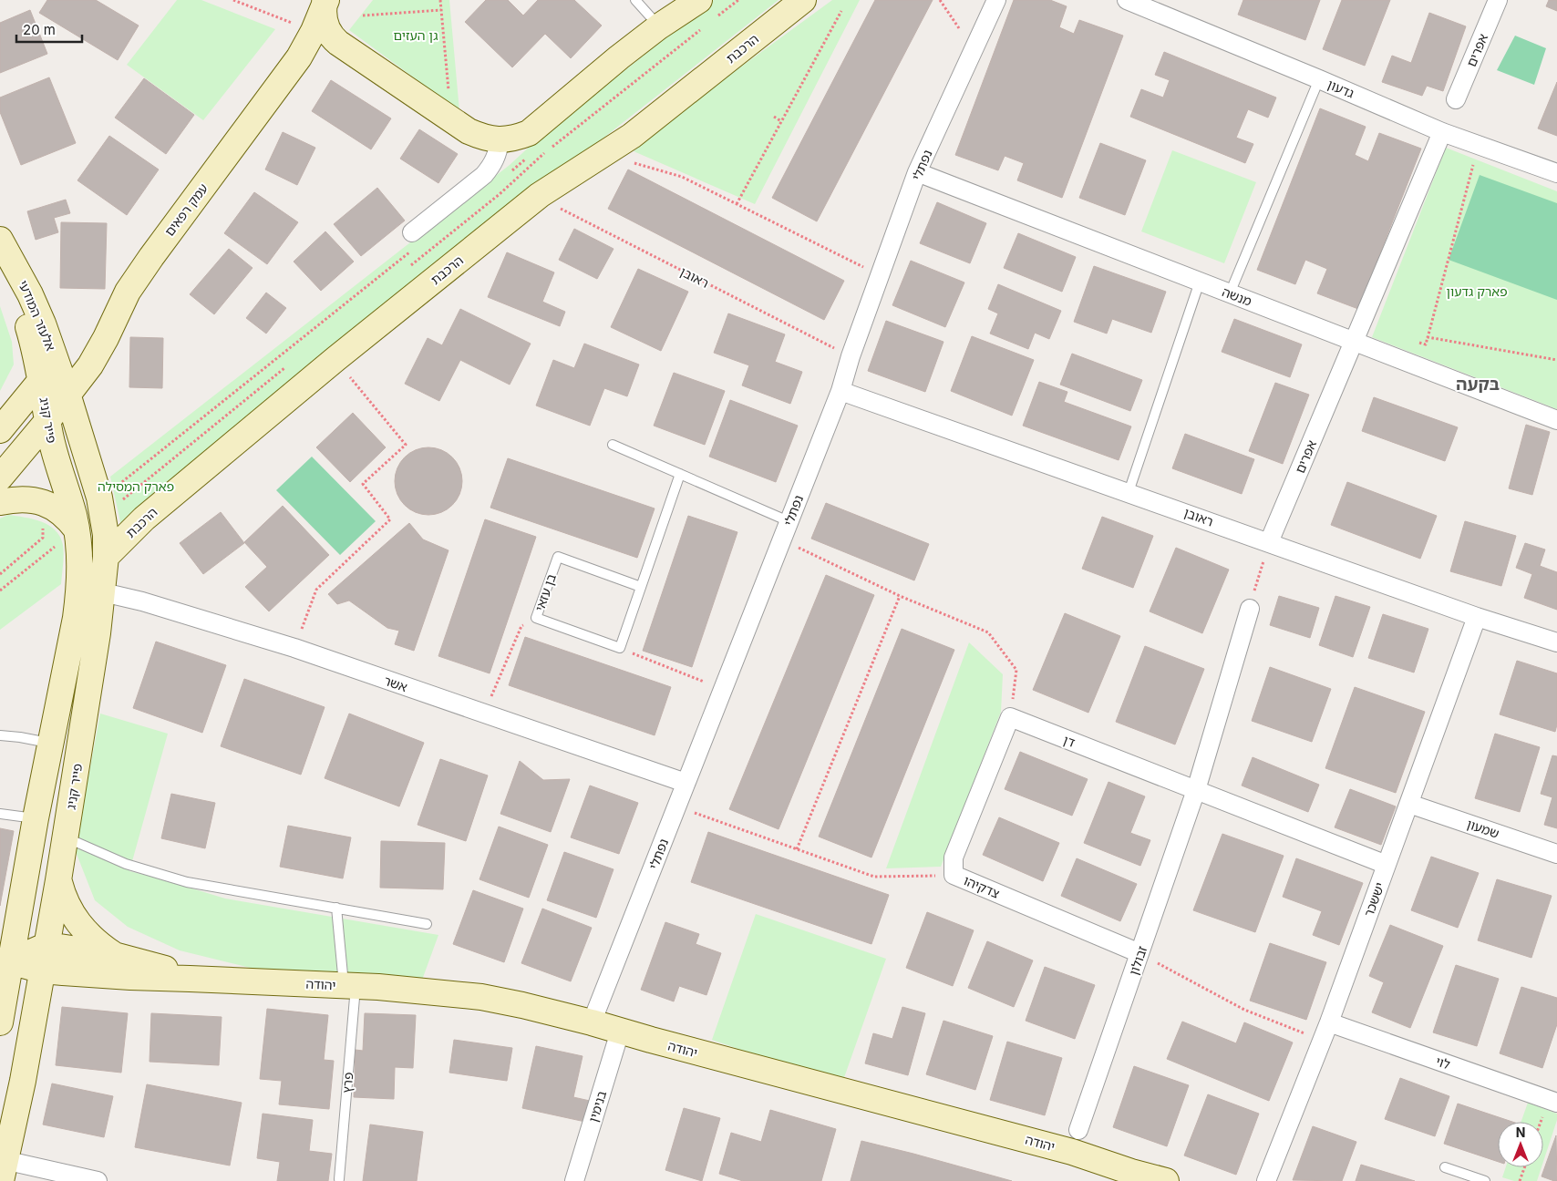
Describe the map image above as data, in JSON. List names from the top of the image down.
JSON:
{
  "streets": {
    "street": [
      "הרכבת",
      "אפרים",
      "גדעון",
      "נפתלי",
      "עמק רפאים",
      "ראובן",
      "מנשה",
      "אלעזר המודעי",
      "פייר קניג",
      "אשר",
      "דן",
      "שמעון",
      "צדקיהו",
      "יששכר",
      "זבולון",
      "יהודה",
      "לוי",
      "בנימין"
    ],
    "lane": ["בן עזאי", "פרץ"]
  },
  "crossings": [
    ["הרכבת", "ראובן"],
    ["הרכבת", "פייר קניג"],
    ["אפרים", "גדעון"],
    ["אפרים", "ראובן"],
    ["אפרים", "מנשה"],
    ["נפתלי", "ראובן"],
    ["נפתלי", "מנשה"],
    ["נפתלי", "אשר"],
    ["נפתלי", "יהודה"],
    ["עמק רפאים", "אלעזר המודעי"],
    ["עמק רפאים", "פייר קניג"],
    ["ראובן", "יששכר"],
    ["אלעזר המודעי", "פייר קניג"],
    ["פייר קניג", "אשר"],
    ["פייר קניג", "יהודה"],
    ["דן", "צדקיהו"],
    ["דן", "יששכר"],
    ["דן", "זבולון"],
    ["שמעון", "יששכר"],
    ["צדקיהו", "זבולון"],
    ["יששכר", "לוי"],
    ["יהודה", "פרץ"],
    ["יהודה", "בנימין"]
  ],
  "districts": ["בקעה"],
  "parks": ["גן העזים", "פארק גדעון", "פארק המסילה"],
  "scale_bar": "20 m",
  "north": "top"
}
